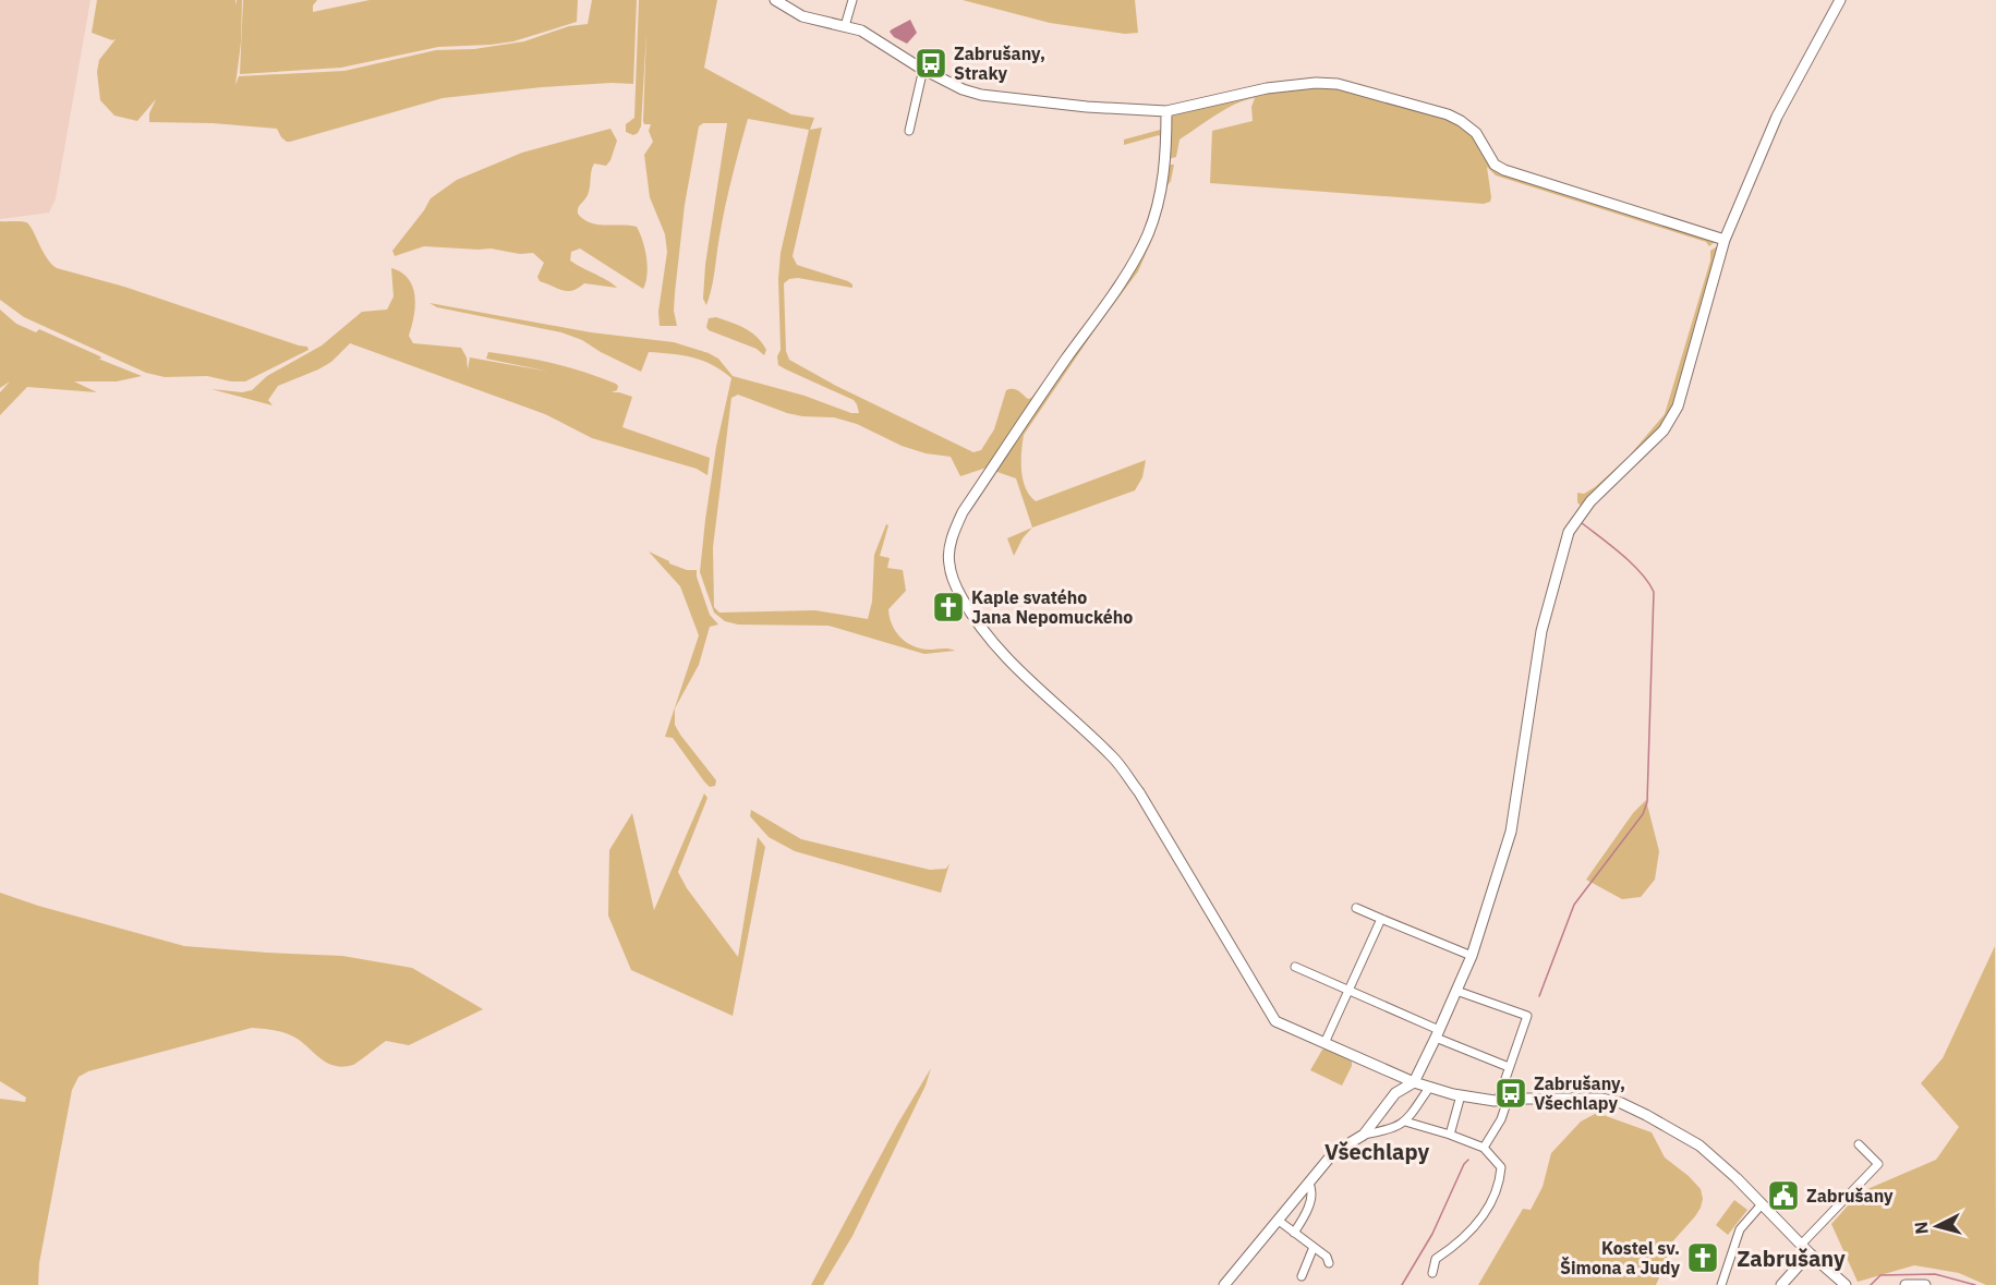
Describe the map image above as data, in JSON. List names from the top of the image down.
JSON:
{
  "districts": ["Všechlapy", "Zabrušany"],
  "places": {
    "bus stop": ["Zabrušany, Straky", "Zabrušany, Všechlapy"],
    "church": ["Kaple svatého Jana Nepomuckého", "Kostel sv. Šimona a Judy"],
    "public building": ["Zabrušany"]
  },
  "north": "left"
}
